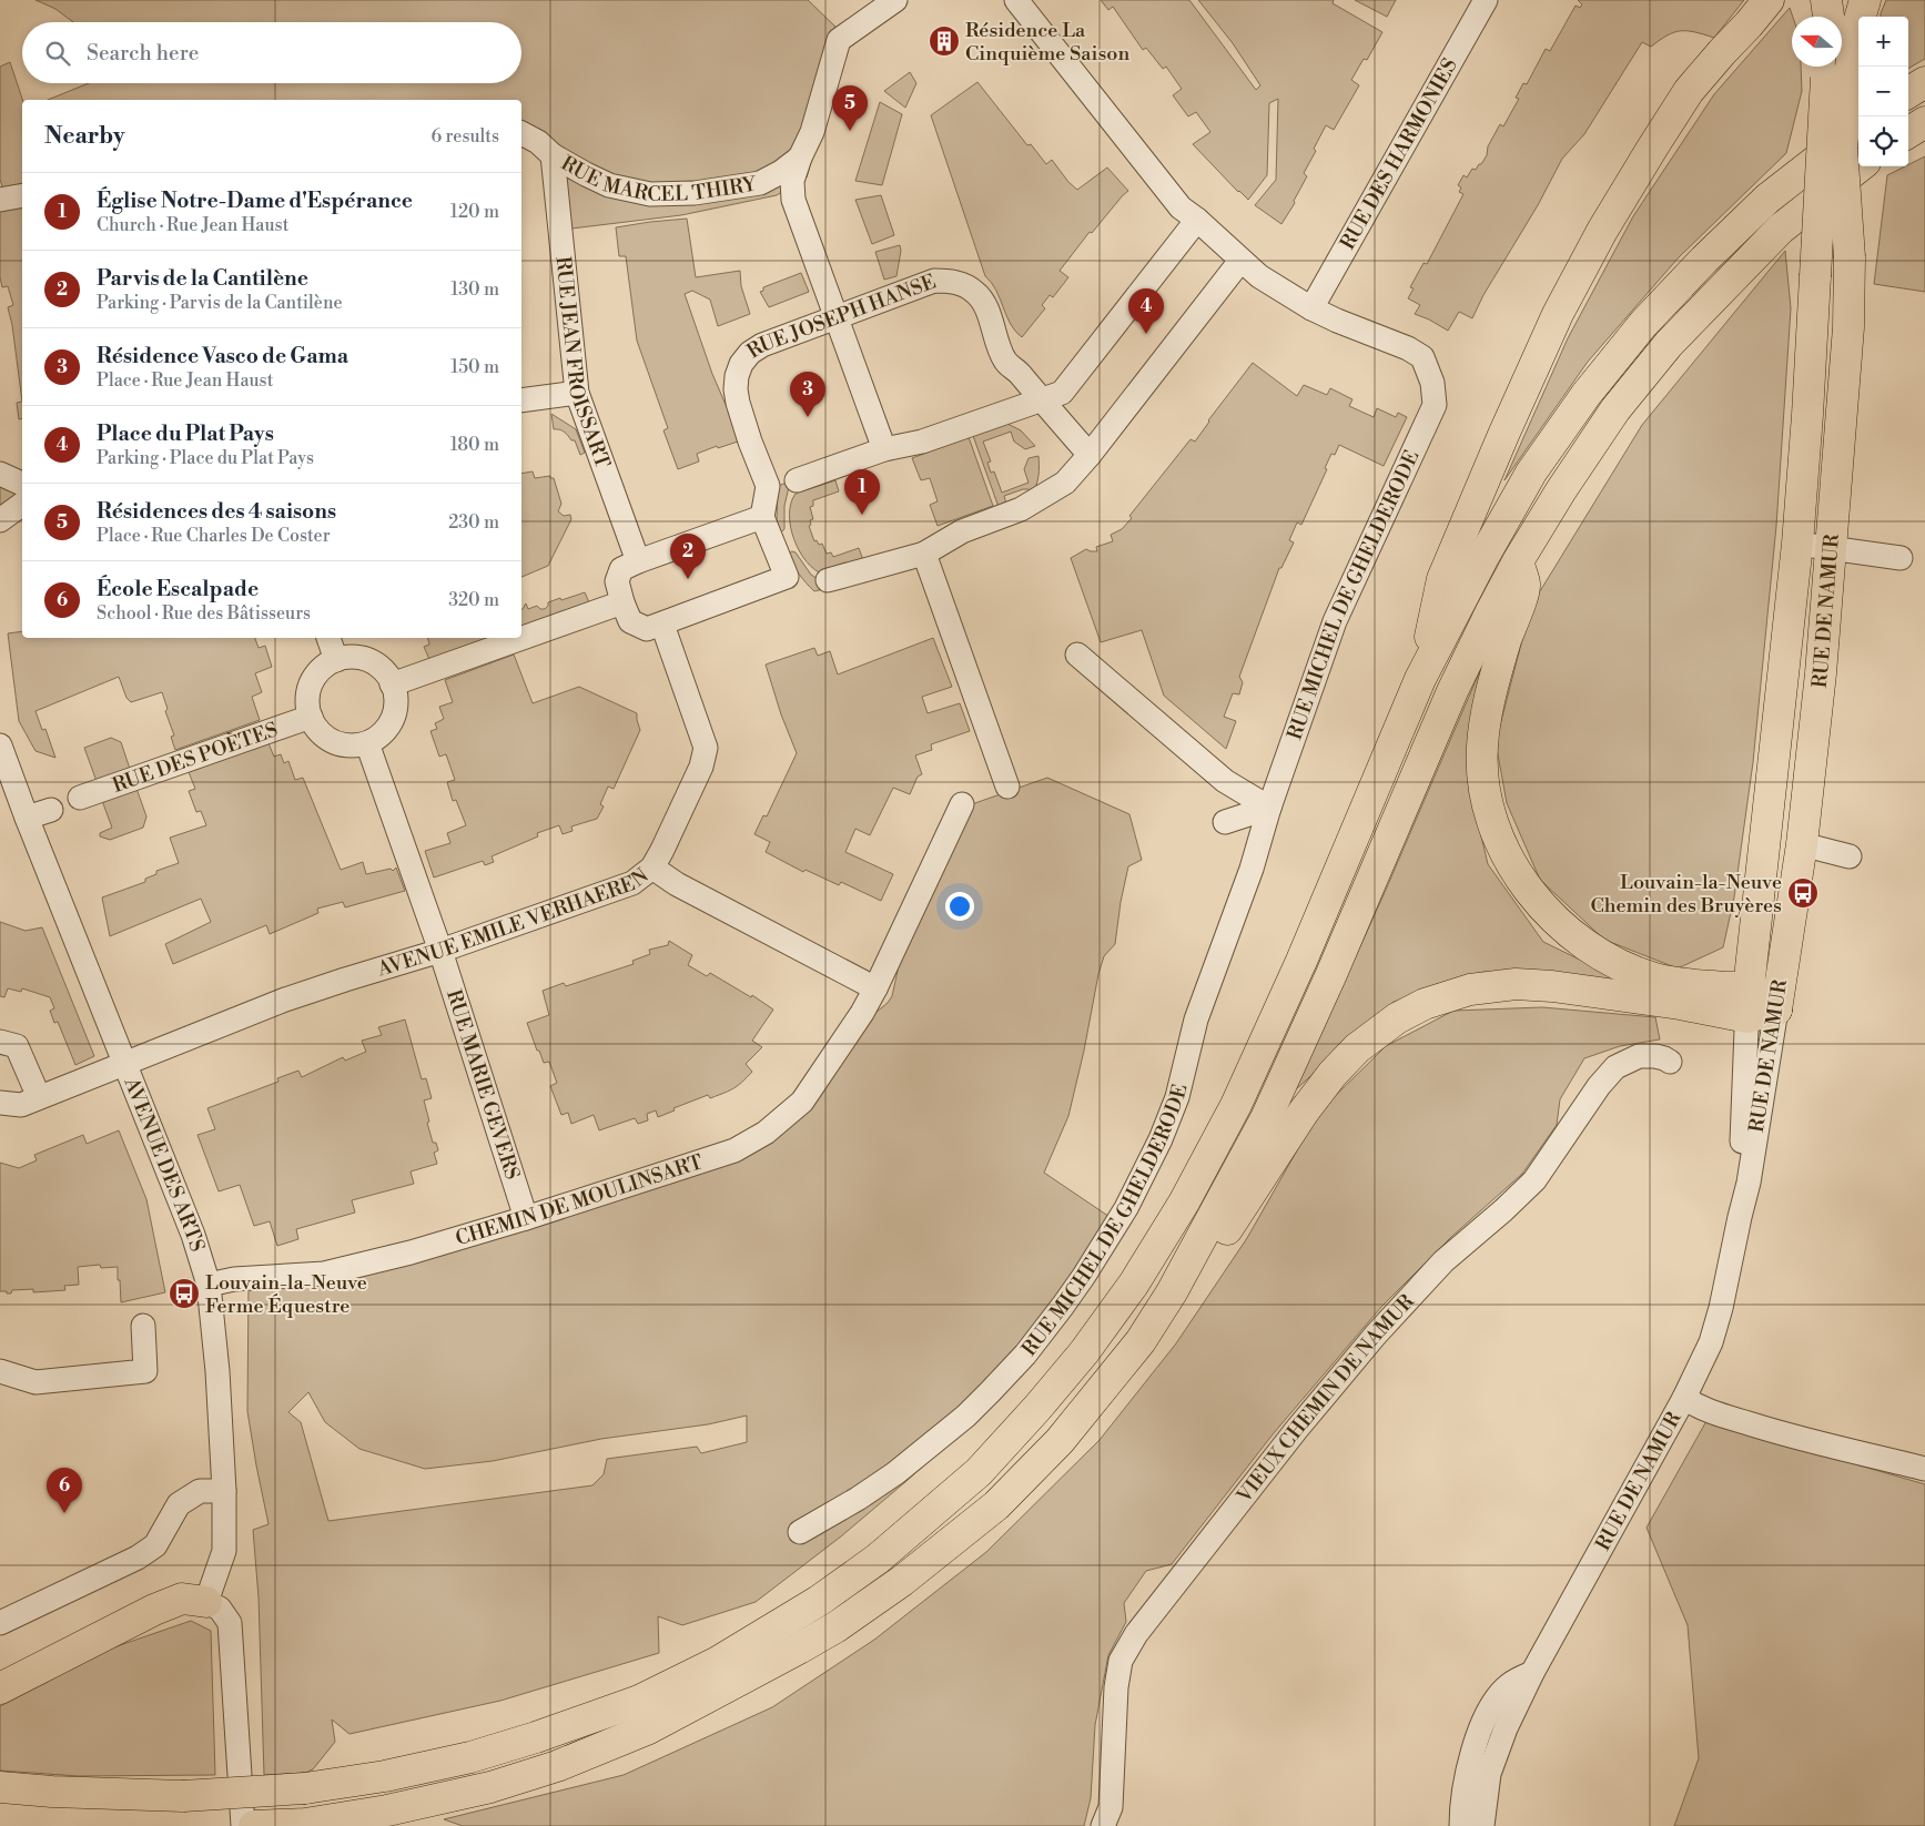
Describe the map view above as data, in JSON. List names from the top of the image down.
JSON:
{
  "streets": {
    "main road": ["RUE DE NAMUR"],
    "street": [
      "RUE DES HARMONIES",
      "RUE MARCEL THIRY",
      "RUE JOSEPH HANSE",
      "RUE JEAN FROISSART",
      "RUE MICHEL DE GHELDERODE",
      "RUE DES POÈTES",
      "AVENUE EMILE VERHAEREN",
      "RUE MARIE GEVERS",
      "AVENUE DES ARTS",
      "CHEMIN DE MOULINSART",
      "VIEUX CHEMIN DE NAMUR"
    ]
  },
  "crossings": [
    ["RUE DES HARMONIES", "RUE MICHEL DE GHELDERODE"],
    ["RUE MARCEL THIRY", "RUE JEAN FROISSART"],
    ["RUE DES POÈTES", "RUE MARIE GEVERS"],
    ["AVENUE EMILE VERHAEREN", "RUE MARIE GEVERS"],
    ["AVENUE EMILE VERHAEREN", "AVENUE DES ARTS"],
    ["RUE MARIE GEVERS", "CHEMIN DE MOULINSART"],
    ["AVENUE DES ARTS", "CHEMIN DE MOULINSART"]
  ],
  "places": {
    "building": ["Résidence La Cinquième Saison"],
    "bus stop": ["Louvain-la-Neuve Chemin des Bruyères", "Louvain-la-Neuve Ferme Équestre"]
  },
  "north": "left",
  "page": {
    "map_buttons": ["+", "−"],
    "search": "Search here",
    "pins": [
      "5",
      "4",
      "3",
      "1",
      "2",
      "6"
    ],
    "heading": ["Nearby", "6 results"],
    "list": [
      {
        "mark": "1",
        "name": "Église Notre-Dame d'Espérance",
        "note": "Church · Rue Jean Haust",
        "value": "120 m"
      },
      {
        "mark": "2",
        "name": "Parvis de la Cantilène",
        "note": "Parking · Parvis de la Cantilène",
        "value": "130 m"
      },
      {
        "mark": "3",
        "name": "Résidence Vasco de Gama",
        "note": "Place · Rue Jean Haust",
        "value": "150 m"
      },
      {
        "mark": "4",
        "name": "Place du Plat Pays",
        "note": "Parking · Place du Plat Pays",
        "value": "180 m"
      },
      {
        "mark": "5",
        "name": "Résidences des 4 saisons",
        "note": "Place · Rue Charles De Coster",
        "value": "230 m"
      },
      {
        "mark": "6",
        "name": "École Escalpade",
        "note": "School · Rue des Bâtisseurs",
        "value": "320 m"
      }
    ]
  }
}
